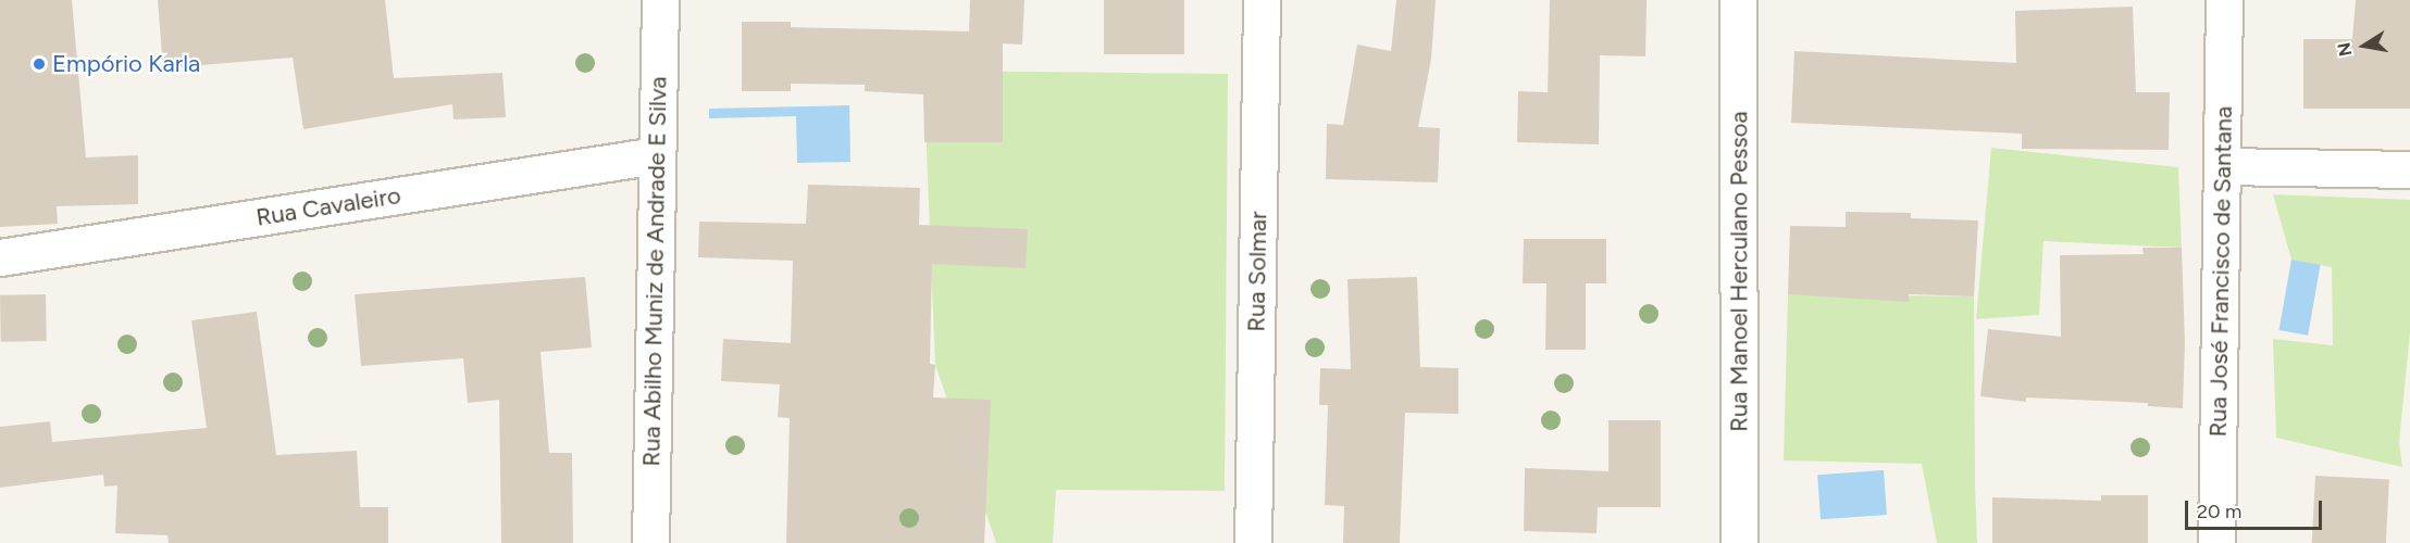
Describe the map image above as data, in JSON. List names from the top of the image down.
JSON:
{
  "streets": {
    "street": [
      "Rua Cavaleiro",
      "Rua Abilho Muniz de Andrade E Silva",
      "Rua Solmar",
      "Rua Manoel Herculano Pessoa",
      "Rua José Francisco de Santana"
    ]
  },
  "crossings": [
    ["Rua Cavaleiro", "Rua Abilho Muniz de Andrade E Silva"]
  ],
  "places": ["Empório Karla"],
  "scale_bar": "20 m",
  "north": "left"
}
